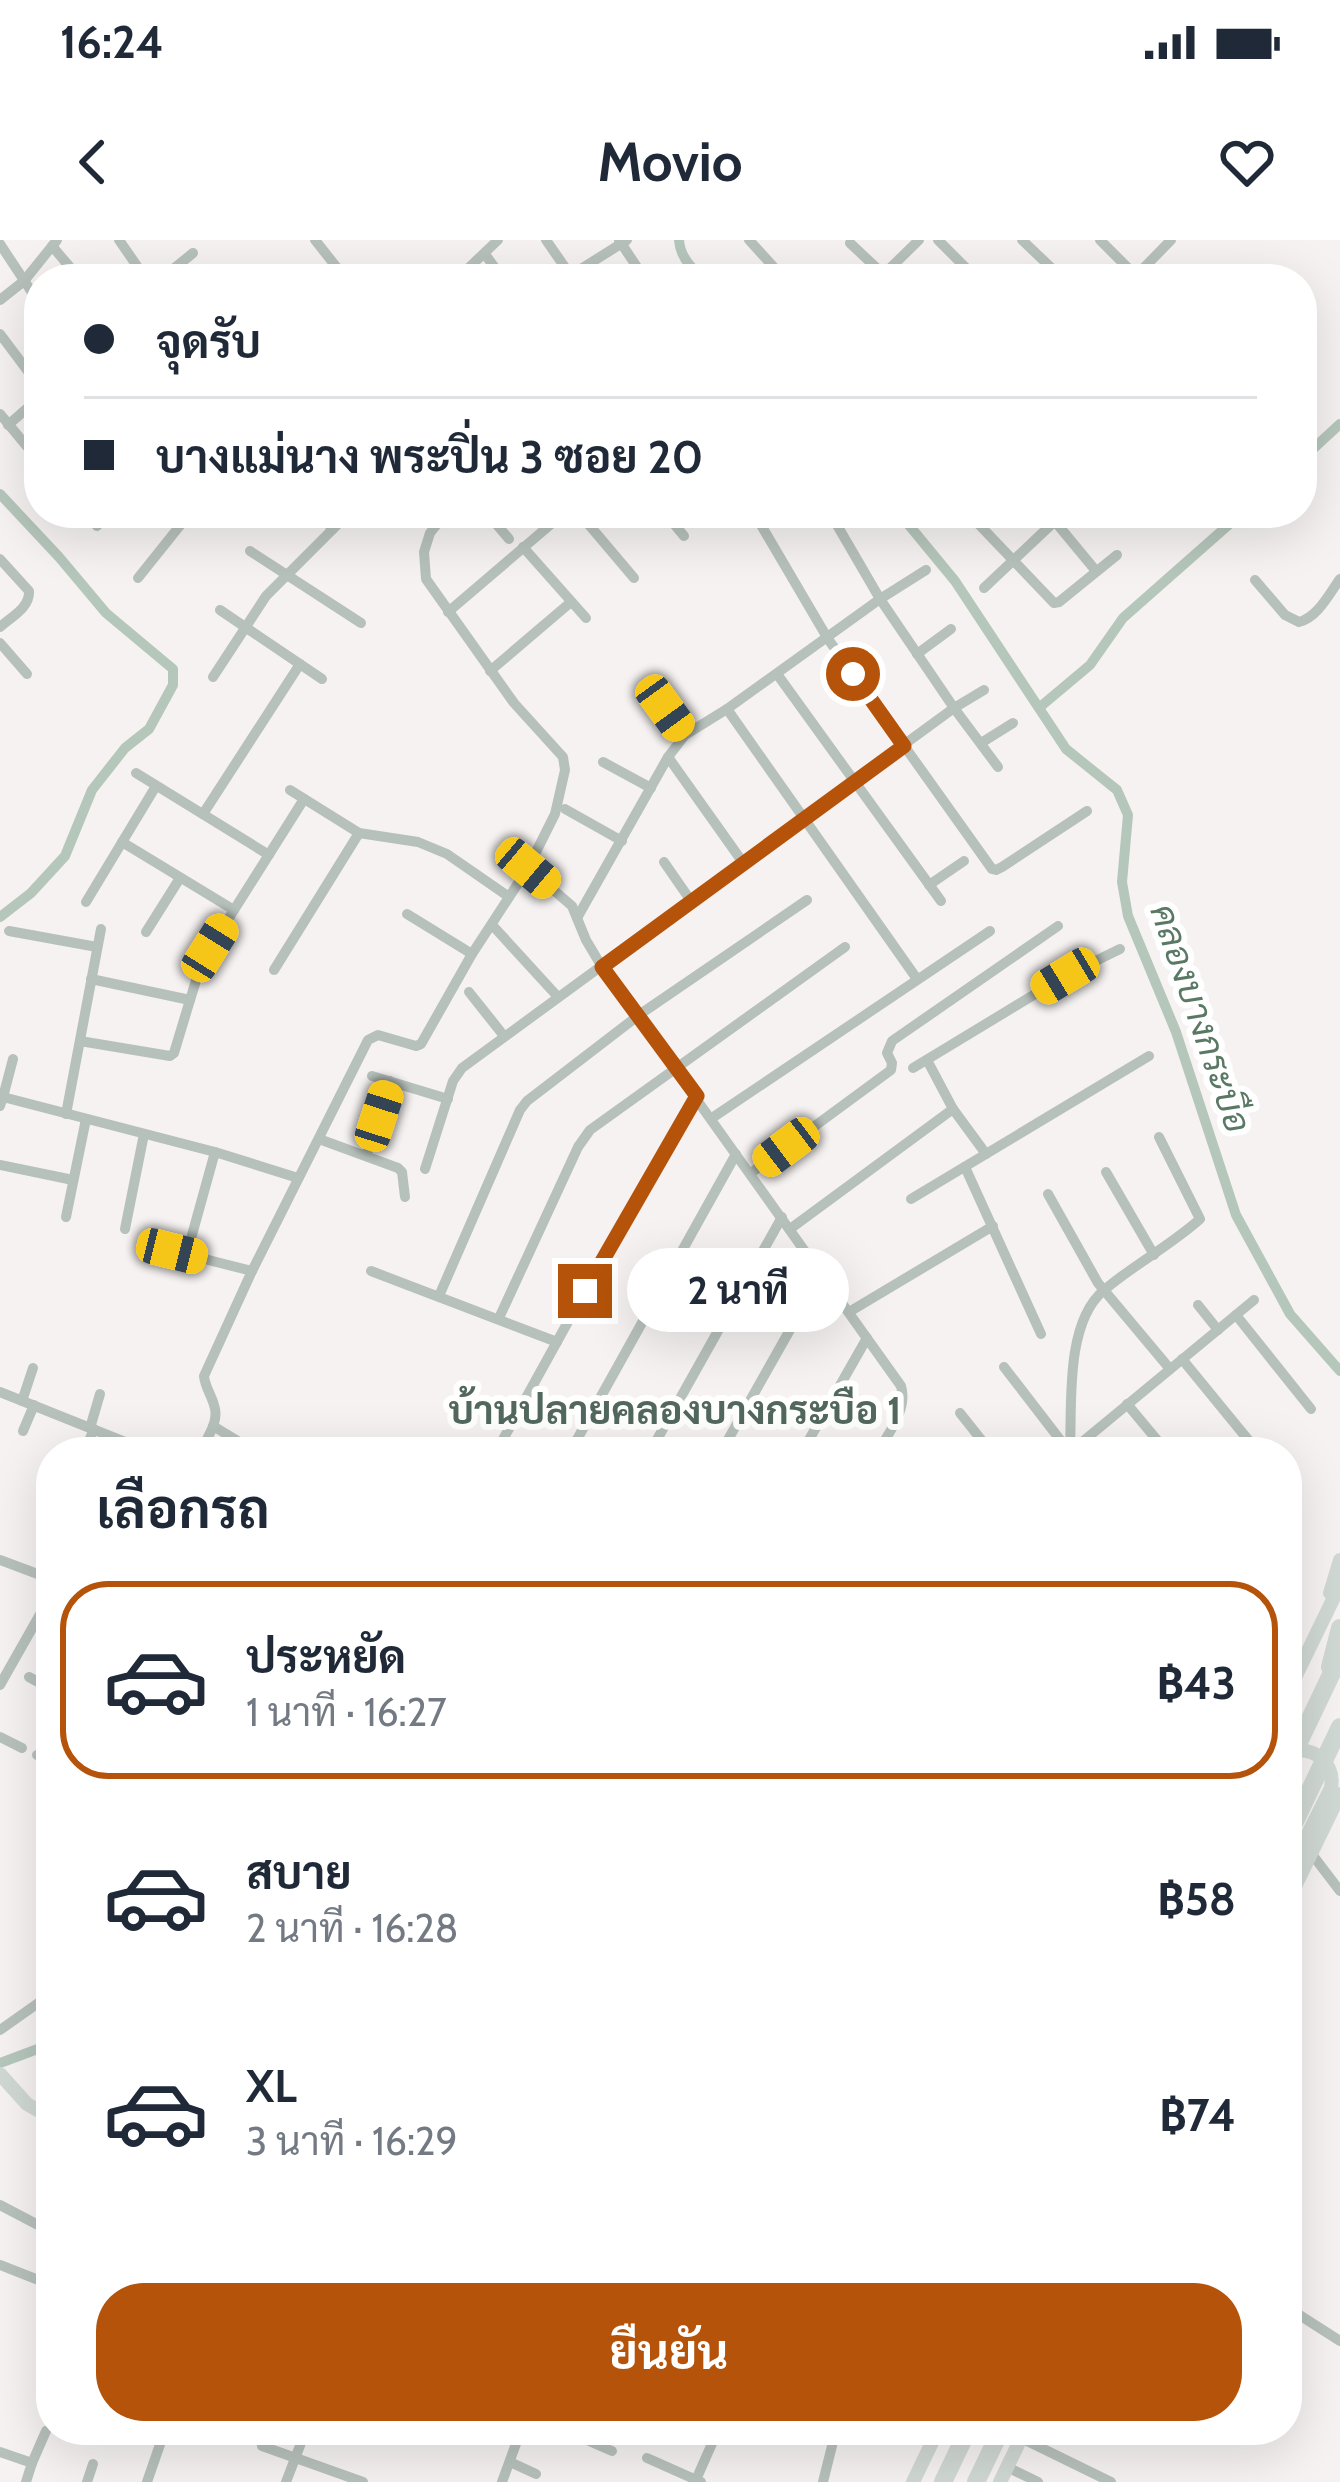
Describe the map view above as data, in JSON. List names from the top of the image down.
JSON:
{
  "districts": ["บ้านปลายคลองบางกระบือ 1"],
  "water": ["คลองบางกระบือ"],
  "page": {
    "status": "16:24",
    "header": "Movio",
    "banner": ["จุดรับ", "บางแม่นาง พระปิ่น 3 ซอย 20"],
    "bubble": "2 นาที",
    "heading": "เลือกรถ",
    "list": [
      {
        "name": "ประหยัด",
        "note": "1 นาที · 16:27",
        "value": "฿43"
      },
      {
        "name": "สบาย",
        "note": "2 นาที · 16:28",
        "value": "฿58"
      },
      {
        "name": "XL",
        "note": "3 นาที · 16:29",
        "value": "฿74"
      }
    ],
    "buttons": "ยืนยัน"
  }
}
